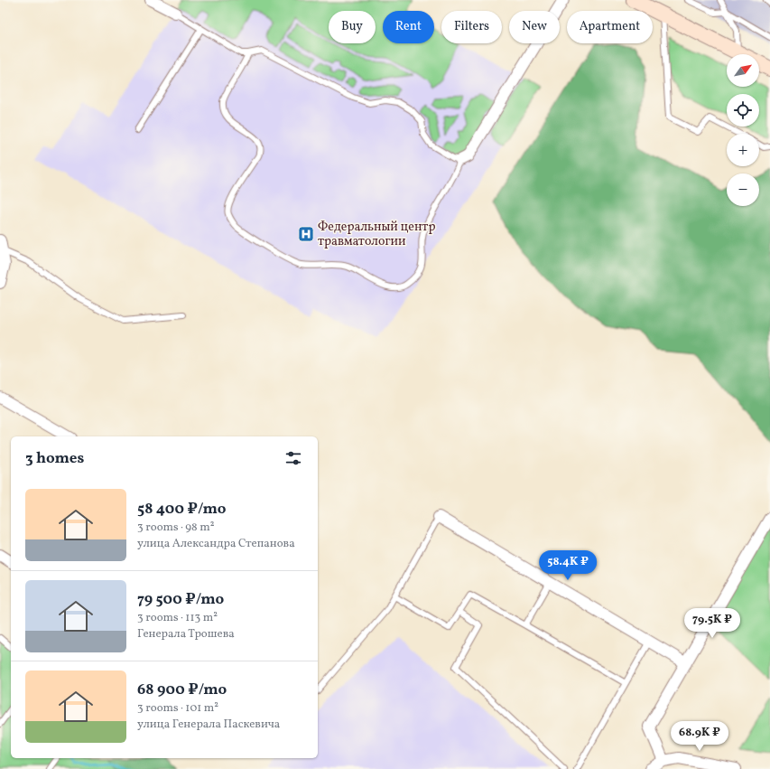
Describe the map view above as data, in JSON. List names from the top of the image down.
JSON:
{
  "places": {
    "hospital": ["Федеральный центр травматологии"]
  },
  "north": "top right",
  "page": {
    "chip": [
      "Buy",
      "Rent",
      "Filters",
      "New",
      "Apartment"
    ],
    "map_buttons": ["+", "−"],
    "heading": "3 homes",
    "list": [
      {
        "name": "58 400 ₽/mo",
        "note": "3 rooms · 98 m² · улица Александра Степанова"
      },
      {
        "name": "79 500 ₽/mo",
        "note": "3 rooms · 113 m² · Генерала Трошева"
      },
      {
        "name": "68 900 ₽/mo",
        "note": "3 rooms · 101 m² · улица Генерала Паскевича"
      }
    ],
    "price": ["58.4K ₽", "79.5K ₽", "68.9K ₽"]
  }
}
